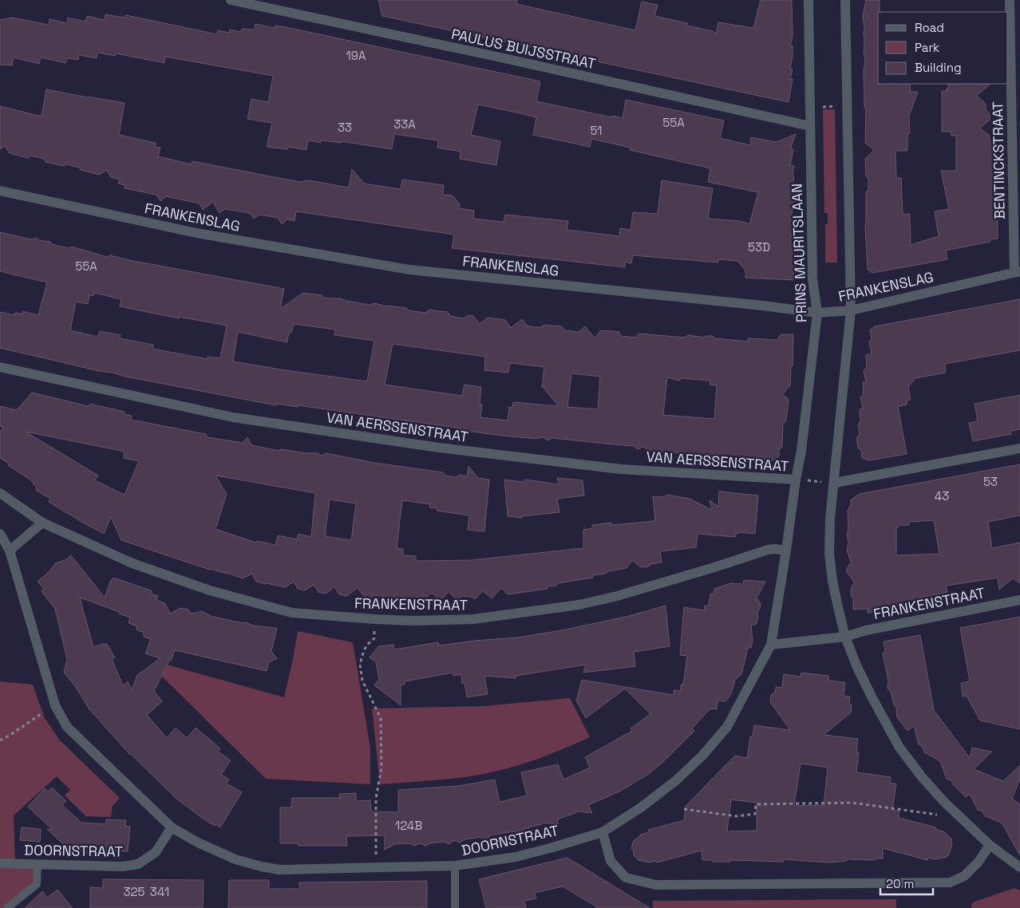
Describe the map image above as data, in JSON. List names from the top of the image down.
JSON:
{
  "streets": {
    "street": [
      "PAULUS BUIJSSTRAAT",
      "BENTINCKSTRAAT",
      "FRANKENSLAG",
      "PRINS MAURITSLAAN",
      "VAN AERSSENSTRAAT",
      "FRANKENSTRAAT",
      "DOORNSTRAAT"
    ]
  },
  "crossings": [
    ["PAULUS BUIJSSTRAAT", "PRINS MAURITSLAAN"],
    ["BENTINCKSTRAAT", "FRANKENSLAG"],
    ["FRANKENSLAG", "PRINS MAURITSLAAN"],
    ["PRINS MAURITSLAAN", "VAN AERSSENSTRAAT"],
    ["PRINS MAURITSLAAN", "FRANKENSTRAAT"],
    ["PRINS MAURITSLAAN", "DOORNSTRAAT"]
  ],
  "house_numbers": [
    "19A",
    "55A",
    "33A",
    "33",
    "51",
    "53D",
    "55A",
    "53",
    "43",
    "124B",
    "325",
    "341"
  ],
  "legend": ["Road", "Park", "Building"],
  "scale_bar": "20 m"
}
